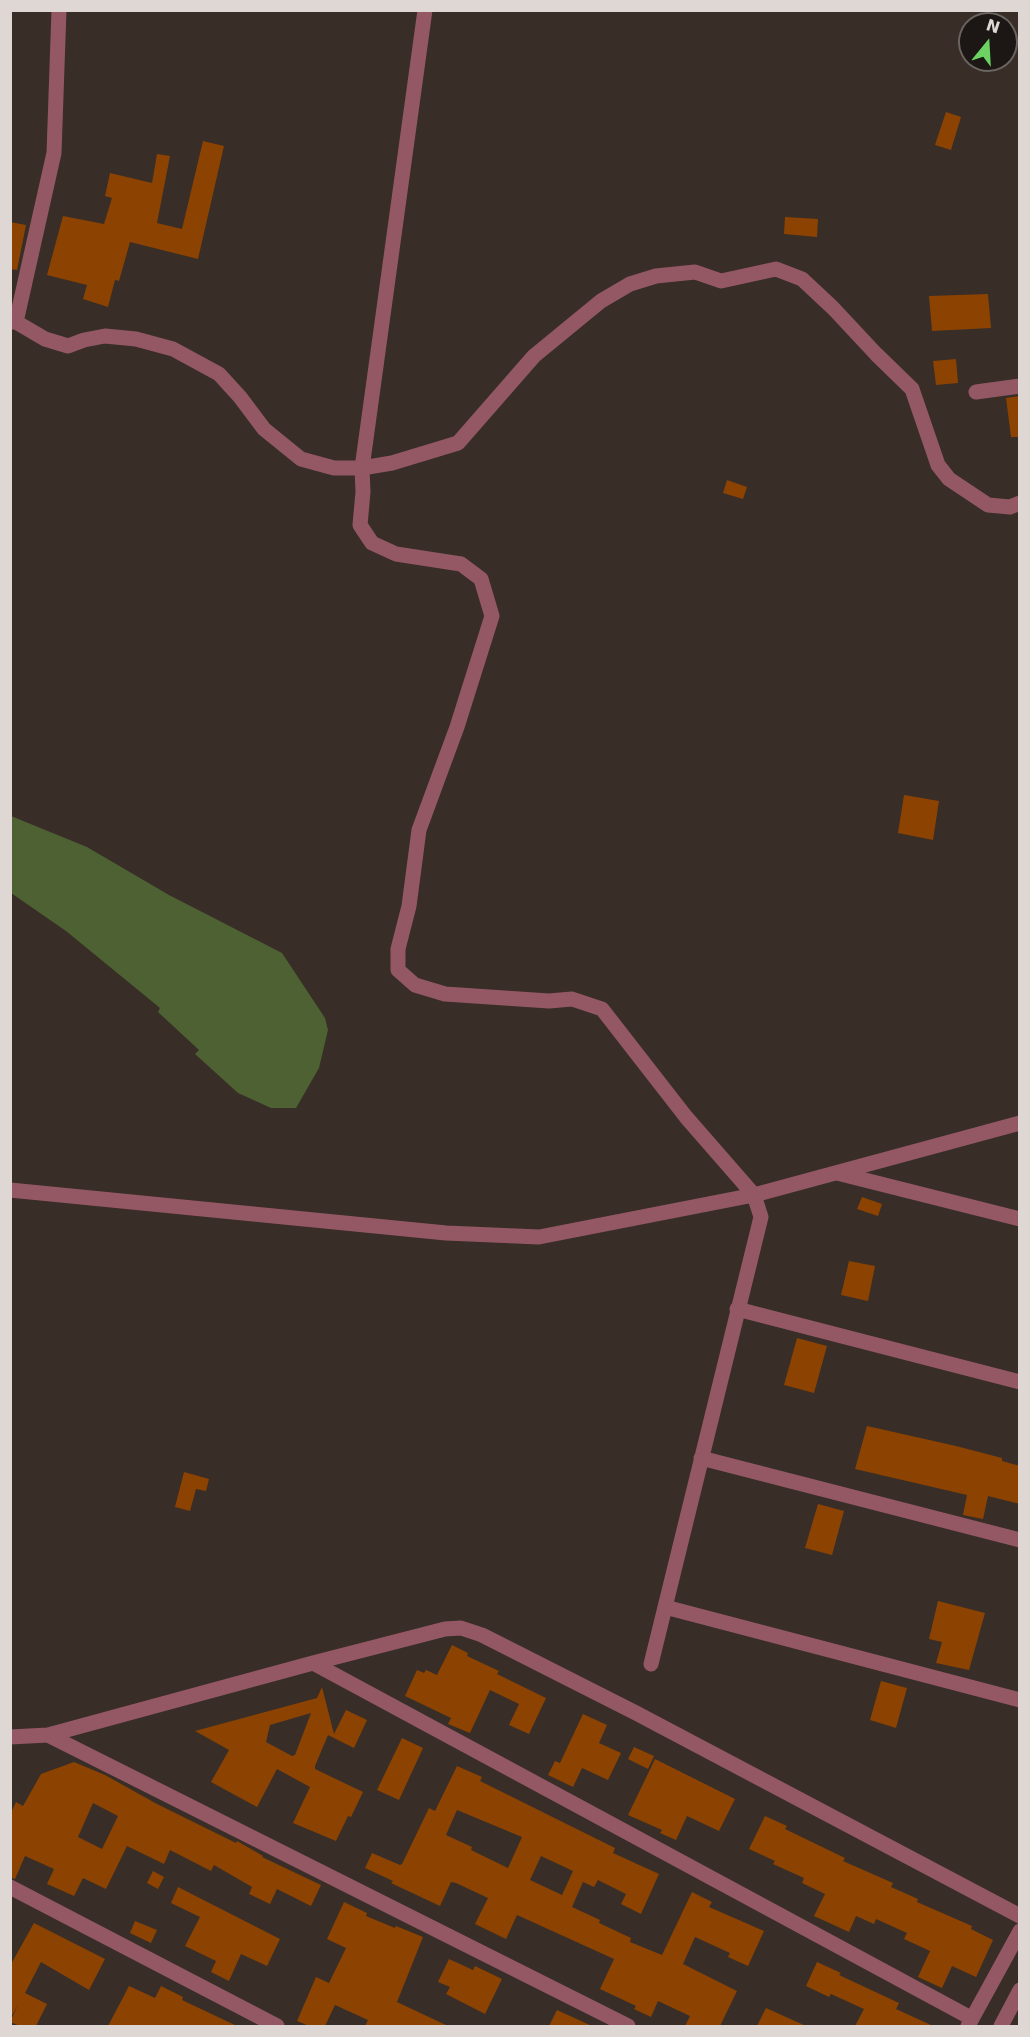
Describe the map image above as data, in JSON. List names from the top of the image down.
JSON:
{
  "north": "top"
}
